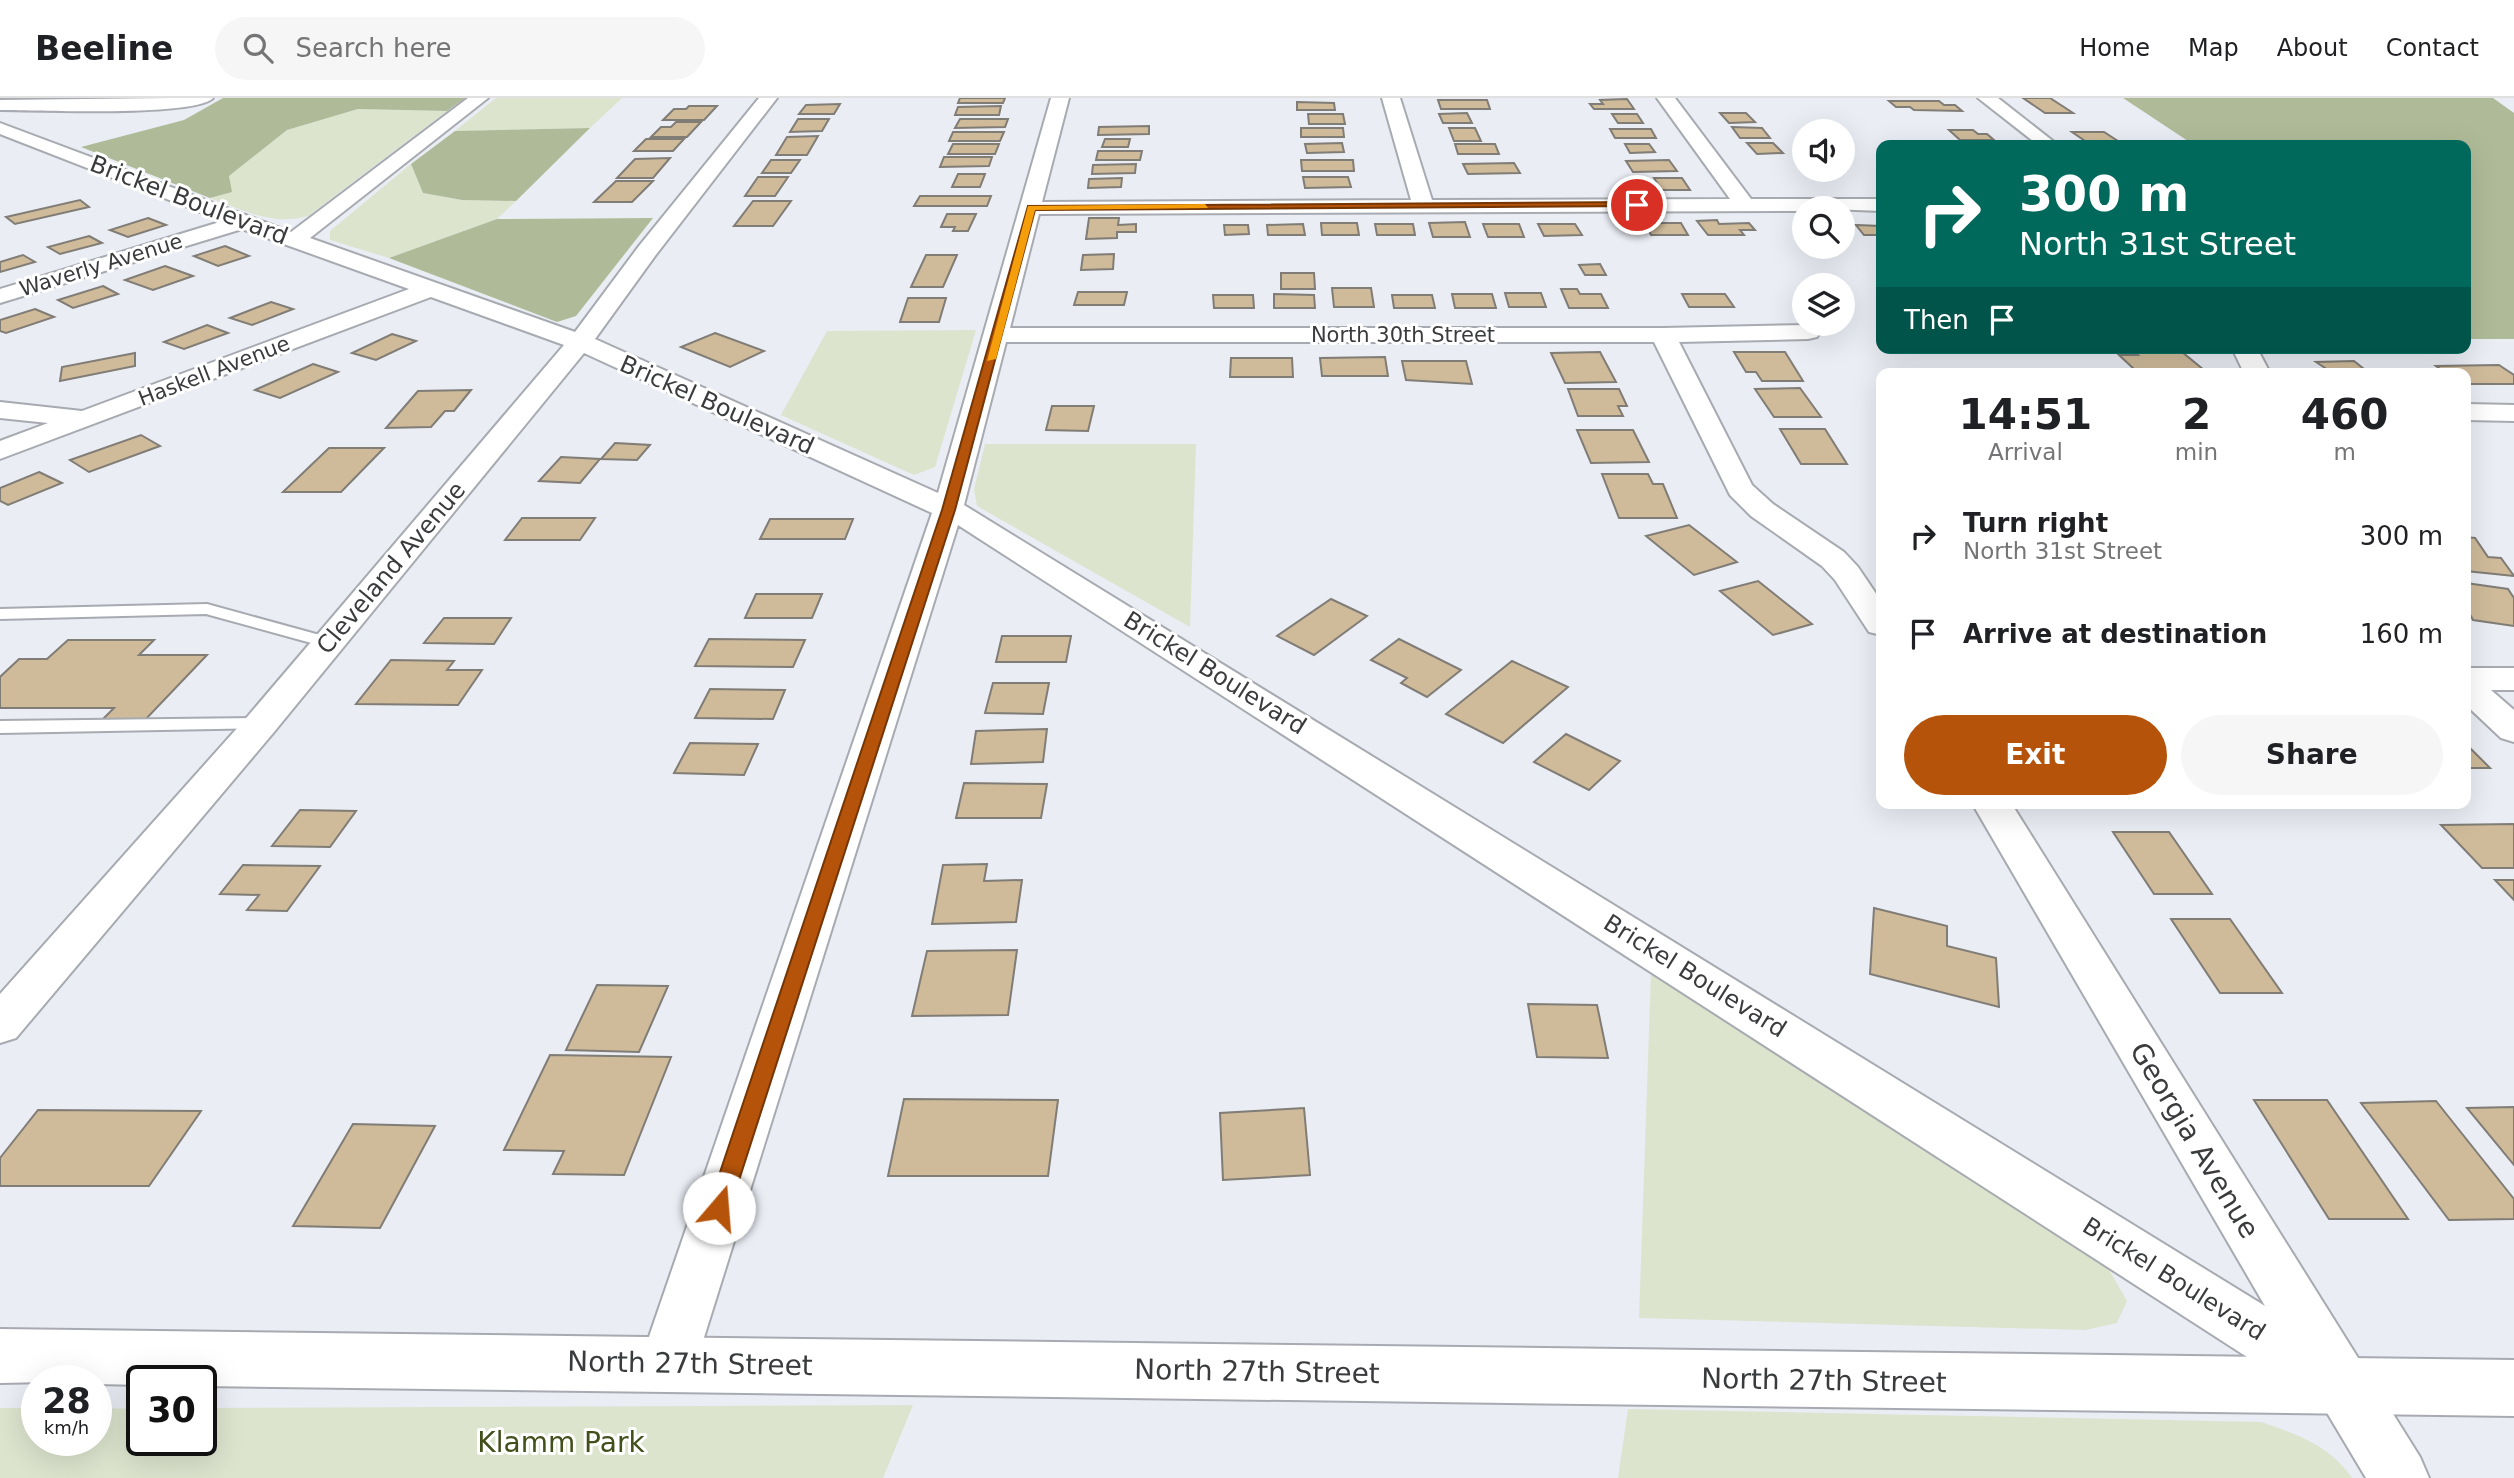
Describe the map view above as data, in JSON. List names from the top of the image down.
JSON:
{
  "streets": {
    "street": [
      "Brickel Boulevard",
      "Waverly Avenue",
      "North 30th Street",
      "Haskell Avenue",
      "Cleveland Avenue",
      "Georgia Avenue",
      "North 27th Street"
    ]
  },
  "crossings": [
    ["Brickel Boulevard", "Waverly Avenue"],
    ["Brickel Boulevard", "Haskell Avenue"],
    ["Brickel Boulevard", "Cleveland Avenue"],
    ["Brickel Boulevard", "Georgia Avenue"],
    ["Brickel Boulevard", "North 27th Street"],
    ["Georgia Avenue", "North 27th Street"]
  ],
  "parks": ["Klamm Park"],
  "page": {
    "header": "Beeline",
    "search": "Search here",
    "nav": [
      "Home",
      "Map",
      "About",
      "Contact"
    ],
    "turn": ["300 m", "North 31st Street"],
    "then": "Then",
    "eta": [
      "14:51",
      "Arrival",
      "2",
      "min",
      "460",
      "m"
    ],
    "list": [
      {
        "name": "Turn right",
        "note": "North 31st Street",
        "value": "300 m"
      },
      {
        "name": "Arrive at destination",
        "value": "160 m"
      }
    ],
    "buttons": ["Exit", "Share"],
    "speed": "28 km/h",
    "limit": "30"
  }
}
